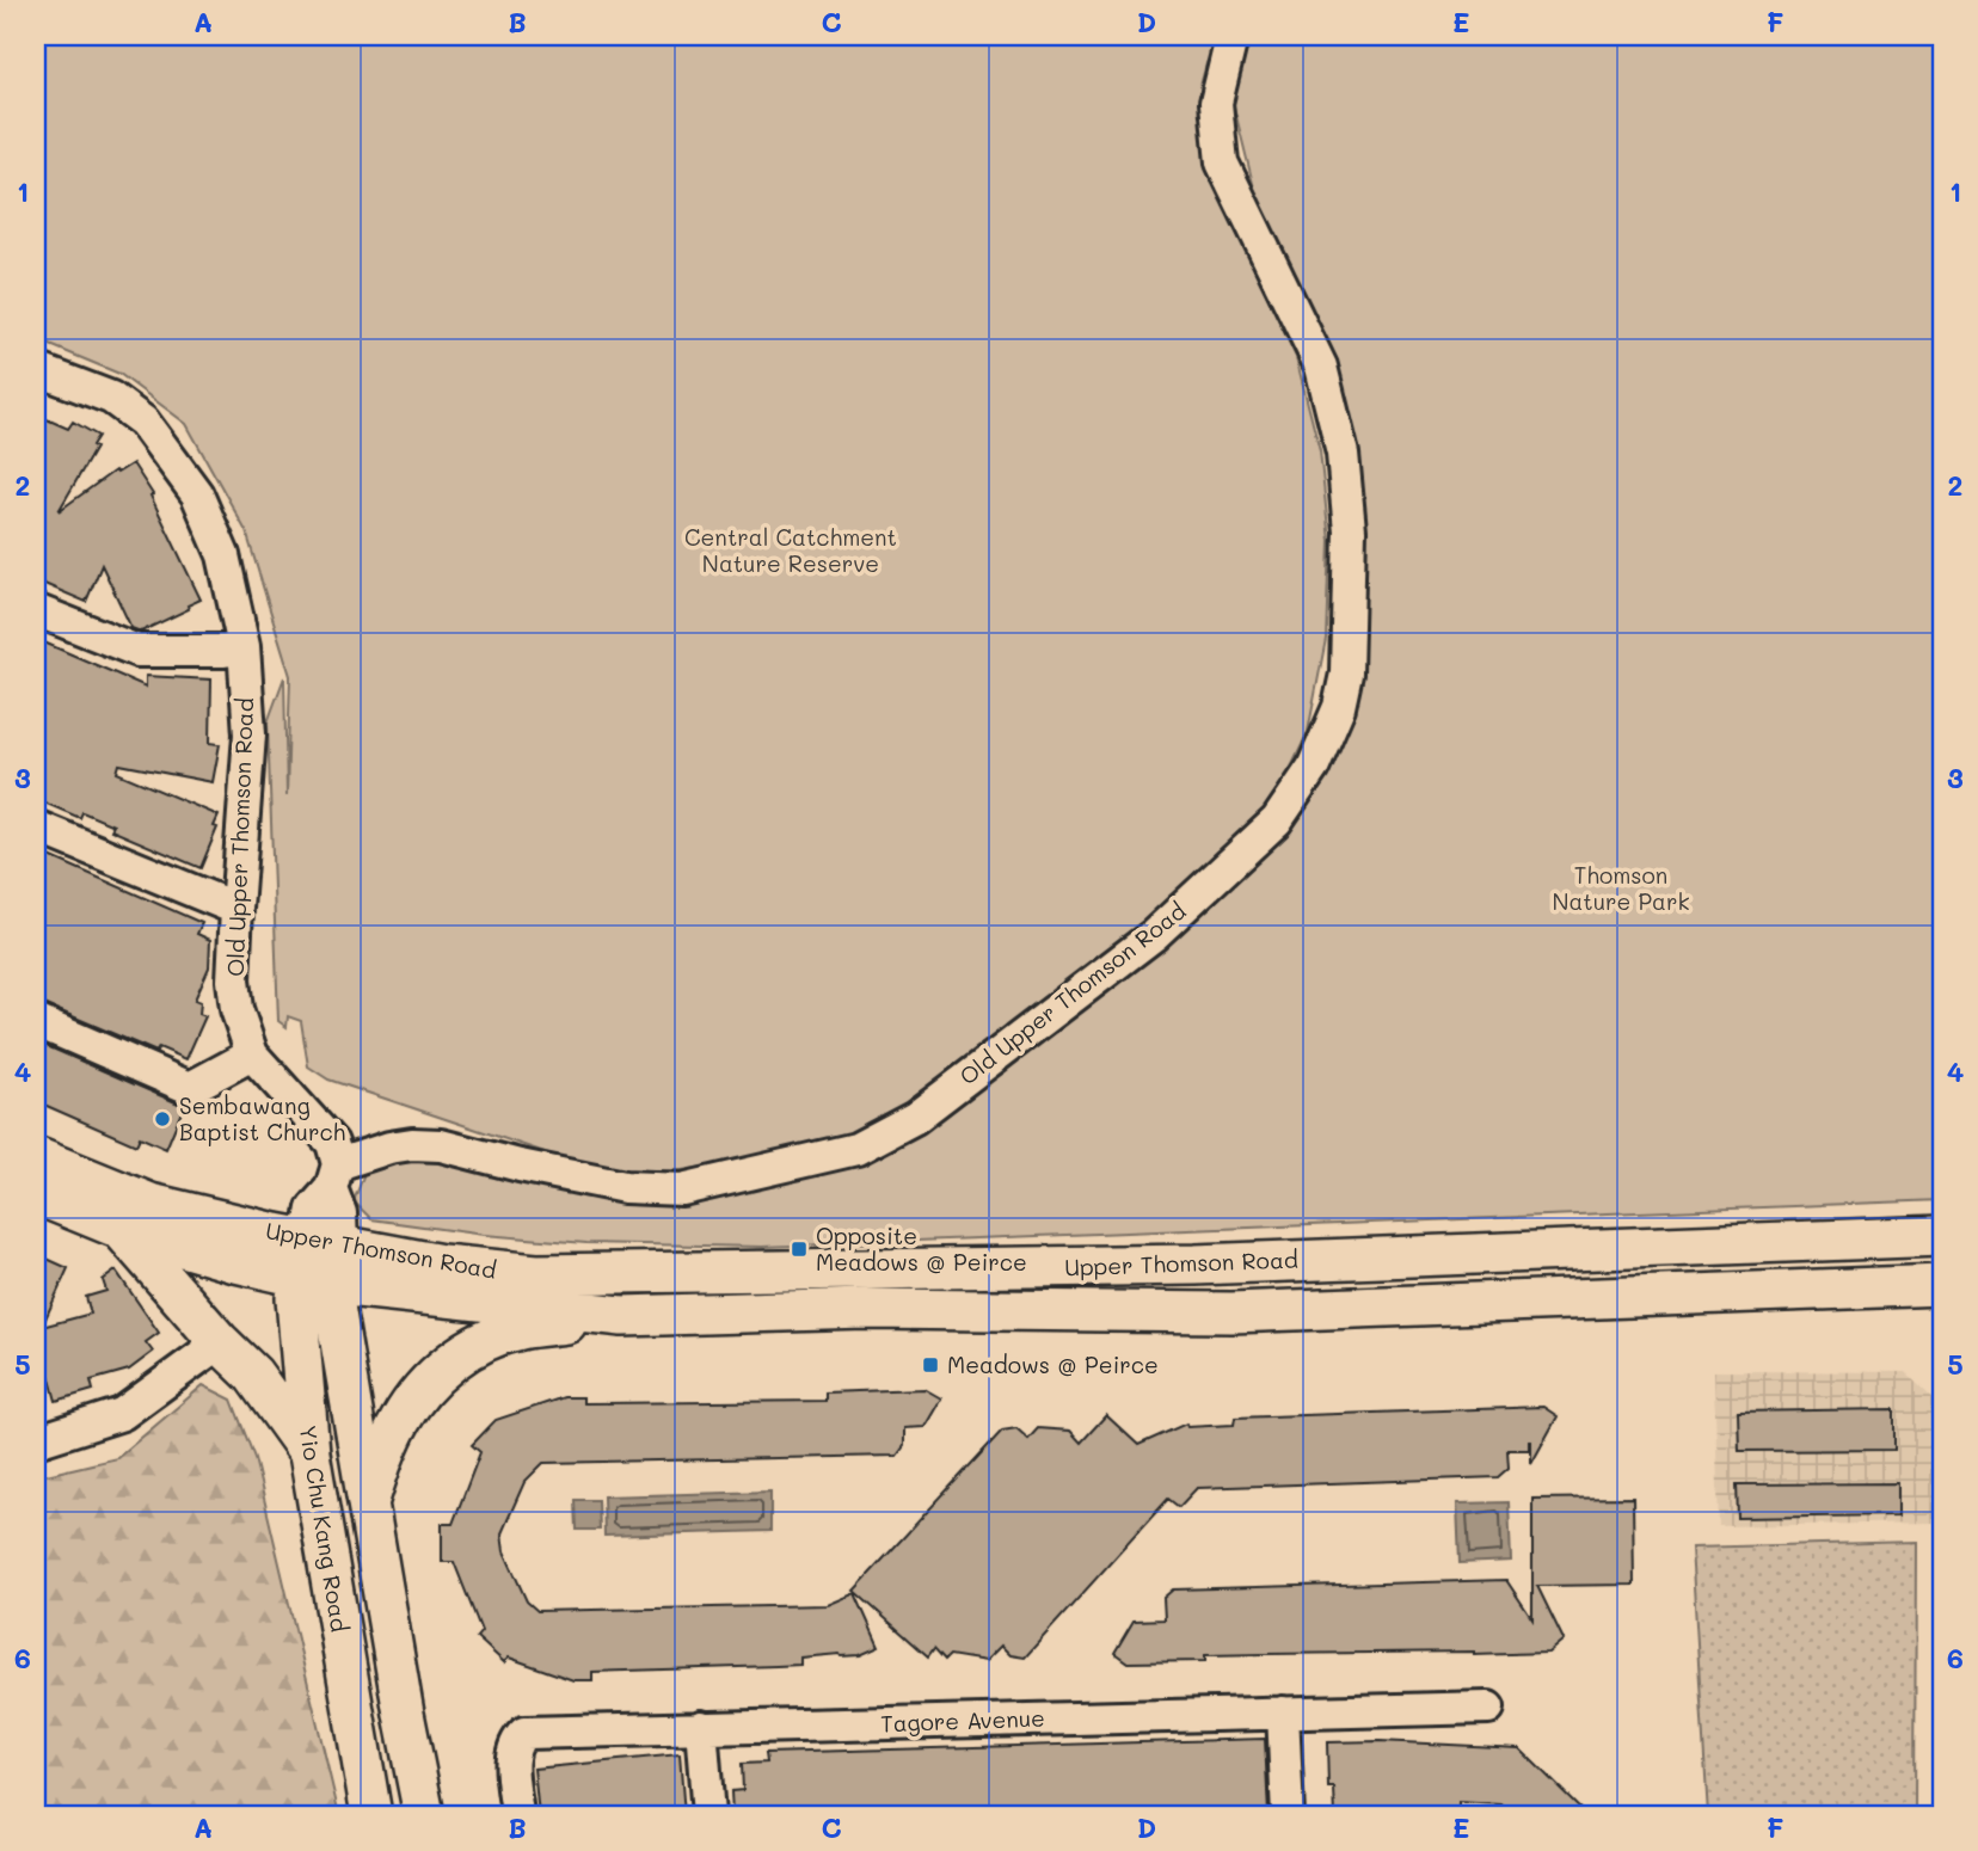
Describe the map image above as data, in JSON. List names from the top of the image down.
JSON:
{
  "streets": {
    "main road": ["Upper Thomson Road", "Yio Chu Kang Road"],
    "street": ["Old Upper Thomson Road", "Tagore Avenue"]
  },
  "crossings": [
    ["Upper Thomson Road", "Yio Chu Kang Road"]
  ],
  "parks": ["Central Catchment Nature Reserve", "Thomson Nature Park"],
  "places": {
    "other": ["Sembawang Baptist Church"],
    "transit": ["Opposite Meadows @ Peirce", "Meadows @ Peirce"]
  },
  "grid": {
    "columns": [
      "A",
      "B",
      "C",
      "D",
      "E",
      "F"
    ],
    "rows": [
      "1",
      "2",
      "3",
      "4",
      "5",
      "6"
    ]
  }
}
